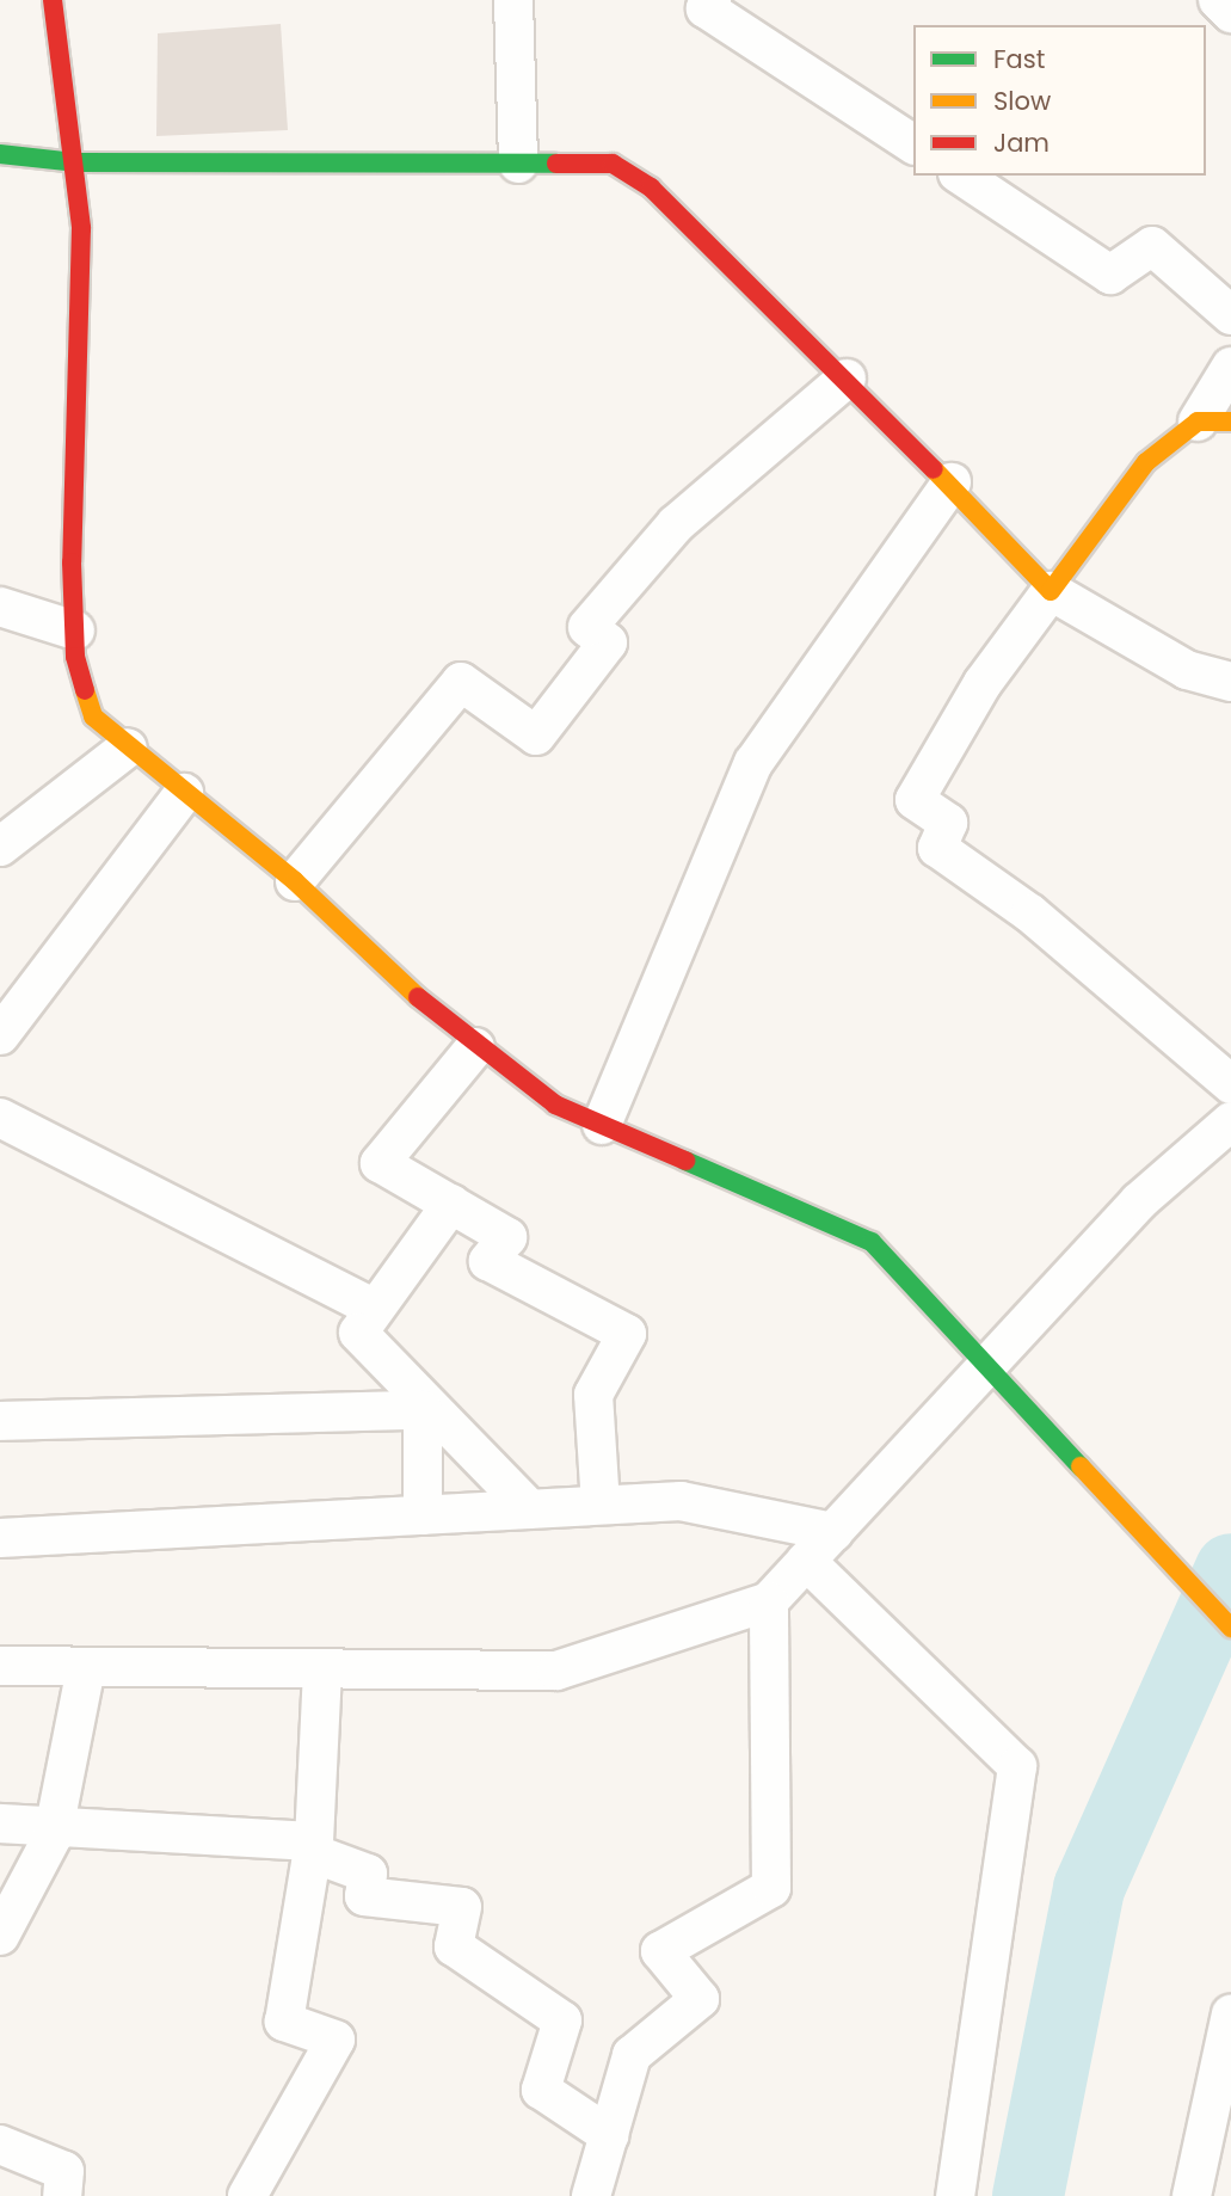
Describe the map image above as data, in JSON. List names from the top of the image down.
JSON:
{
  "legend": ["Fast", "Slow", "Jam"]
}
